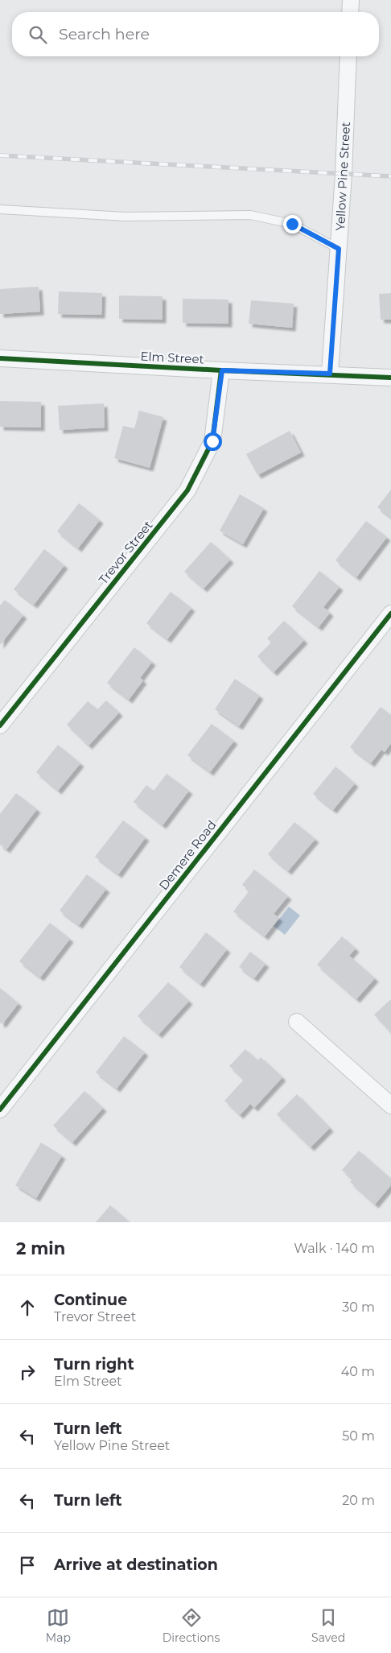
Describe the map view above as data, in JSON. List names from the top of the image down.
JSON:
{
  "streets": {
    "street": [
      "Yellow Pine Street",
      "Elm Street",
      "Trevor Street",
      "Demere Road"
    ]
  },
  "crossings": [
    ["Yellow Pine Street", "Elm Street"],
    ["Elm Street", "Trevor Street"]
  ],
  "page": {
    "search": "Search here",
    "heading": ["2 min", "Walk · 140 m"],
    "list": [
      ["Continue", "Trevor Street", "30 m"],
      ["Turn right", "Elm Street", "40 m"],
      ["Turn left", "Yellow Pine Street", "50 m"],
      ["Turn left", "20 m"],
      "Arrive at destination"
    ],
    "nav": ["Map", "Directions", "Saved"]
  }
}
